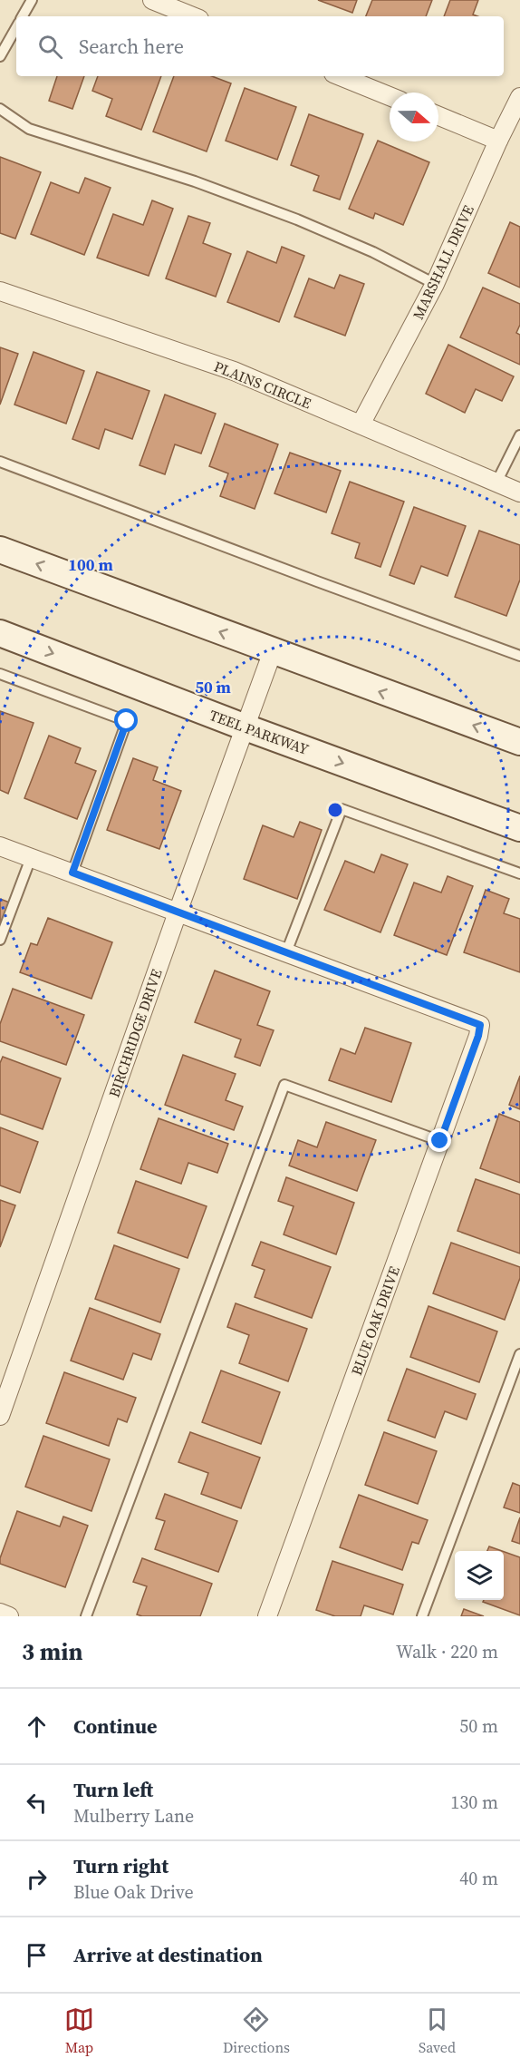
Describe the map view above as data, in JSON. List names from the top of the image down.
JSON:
{
  "streets": {
    "main road": ["TEEL PARKWAY"],
    "street": [
      "MARSHALL DRIVE",
      "PLAINS CIRCLE",
      "BIRCHRIDGE DRIVE",
      "BLUE OAK DRIVE"
    ]
  },
  "crossings": [
    ["MARSHALL DRIVE", "PLAINS CIRCLE"],
    ["TEEL PARKWAY", "BIRCHRIDGE DRIVE"]
  ],
  "north": "right",
  "page": {
    "search": "Search here",
    "heading": ["3 min", "Walk · 220 m"],
    "list": [
      ["Continue", "50 m"],
      ["Turn left", "Mulberry Lane", "130 m"],
      ["Turn right", "Blue Oak Drive", "40 m"],
      "Arrive at destination"
    ],
    "nav": ["Map", "Directions", "Saved"]
  },
  "rings": ["100 m", "50 m"]
}
